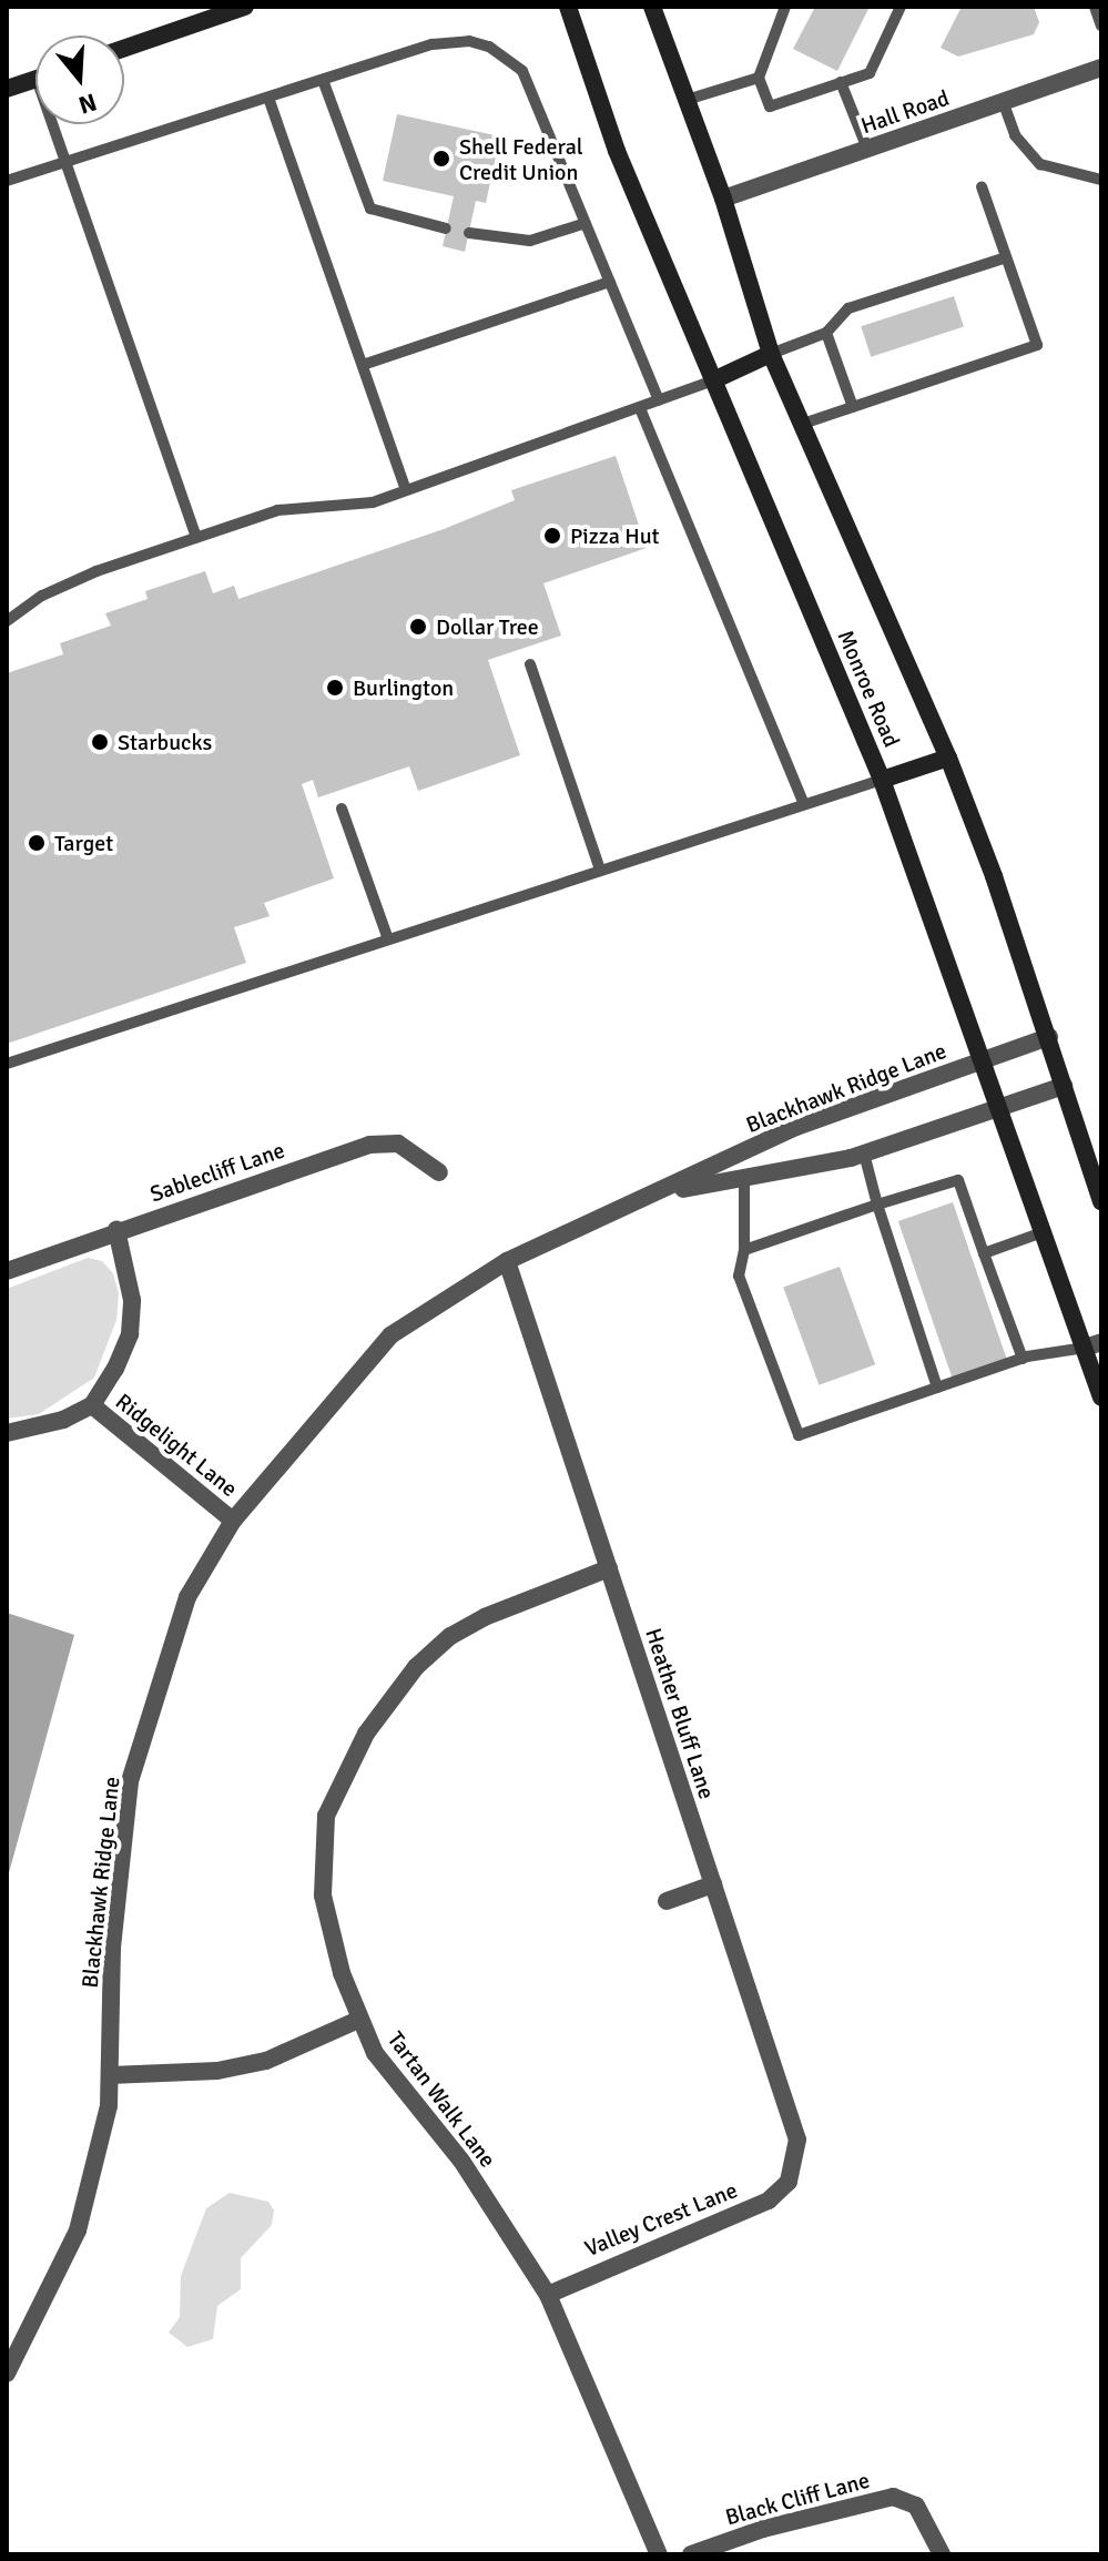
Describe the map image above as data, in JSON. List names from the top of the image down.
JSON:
{
  "streets": {
    "main road": ["Monroe Road"],
    "street": [
      "Hall Road",
      "Blackhawk Ridge Lane",
      "Sablecliff Lane",
      "Ridgelight Lane",
      "Heather Bluff Lane",
      "Tartan Walk Lane",
      "Valley Crest Lane",
      "Black Cliff Lane"
    ]
  },
  "crossings": [
    ["Hall Road", "Monroe Road"],
    ["Monroe Road", "Blackhawk Ridge Lane"],
    ["Blackhawk Ridge Lane", "Ridgelight Lane"],
    ["Blackhawk Ridge Lane", "Heather Bluff Lane"],
    ["Heather Bluff Lane", "Tartan Walk Lane"],
    ["Heather Bluff Lane", "Valley Crest Lane"],
    ["Tartan Walk Lane", "Valley Crest Lane"]
  ],
  "places": [
    "Shell Federal Credit Union",
    "Pizza Hut",
    "Dollar Tree",
    "Burlington",
    "Starbucks",
    "Target"
  ],
  "north": "bottom"
}
